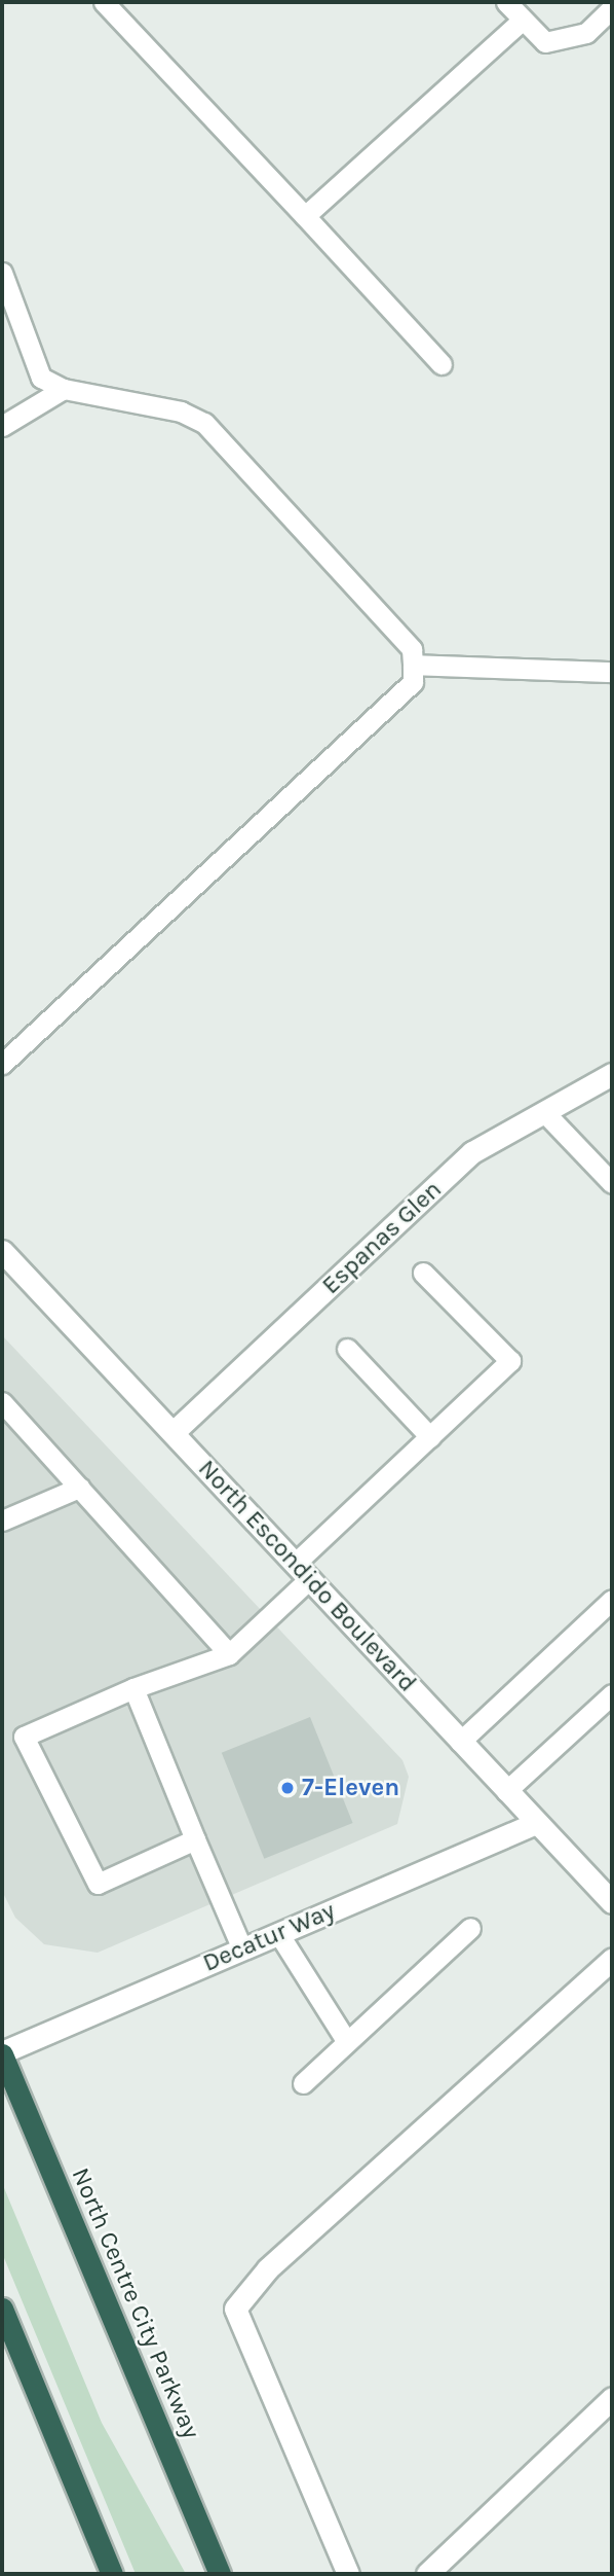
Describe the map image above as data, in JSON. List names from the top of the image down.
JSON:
{
  "streets": {
    "highway": ["North Centre City Parkway"],
    "street": ["Espanas Glen", "North Escondido Boulevard", "Decatur Way"]
  },
  "crossings": [
    ["Espanas Glen", "North Escondido Boulevard"],
    ["North Escondido Boulevard", "Decatur Way"],
    ["Decatur Way", "North Centre City Parkway"]
  ],
  "places": ["7-Eleven"]
}
